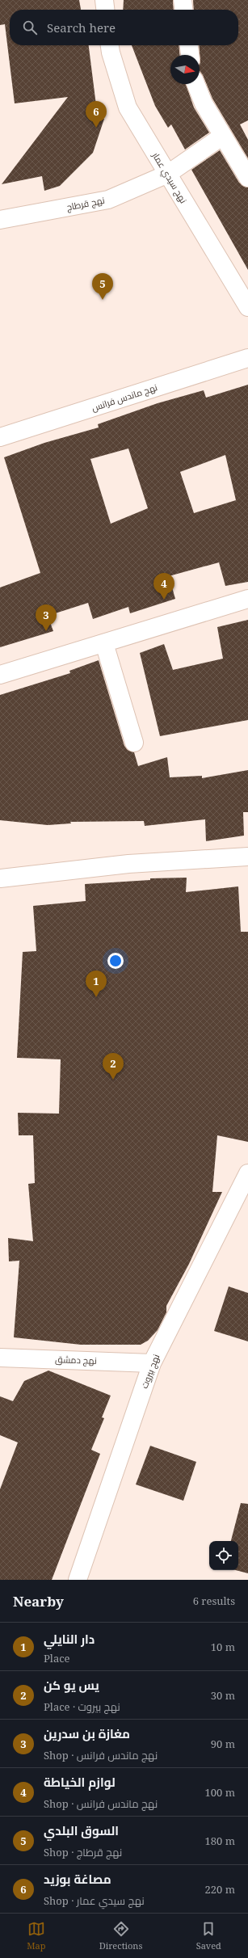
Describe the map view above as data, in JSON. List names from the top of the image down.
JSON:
{
  "streets": {
    "street": [
      "نهج سيدي عمار",
      "نهج قرطاج",
      "نهج ماندس فرانس",
      "نهج دمشق",
      "نهج بيروت"
    ]
  },
  "crossings": [
    ["نهج سيدي عمار", "نهج قرطاج"],
    ["نهج دمشق", "نهج بيروت"]
  ],
  "north": "right",
  "page": {
    "search": "Search here",
    "pins": [
      "6",
      "5",
      "4",
      "3",
      "1",
      "2"
    ],
    "heading": ["Nearby", "6 results"],
    "list": [
      {
        "mark": "1",
        "name": "دار النايلي",
        "note": "Place",
        "value": "10 m"
      },
      {
        "mark": "2",
        "name": "يس يو كن",
        "note": "Place · نهج بيروت",
        "value": "30 m"
      },
      {
        "mark": "3",
        "name": "مغازة بن سدرين",
        "note": "Shop · نهج ماندس فرانس",
        "value": "90 m"
      },
      {
        "mark": "4",
        "name": "لوازم الخياطة",
        "note": "Shop · نهج ماندس فرانس",
        "value": "100 m"
      },
      {
        "mark": "5",
        "name": "السوق البلدي",
        "note": "Shop · نهج قرطاج",
        "value": "180 m"
      },
      {
        "mark": "6",
        "name": "مصاغة بوزيد",
        "note": "Shop · نهج سيدي عمار",
        "value": "220 m"
      }
    ],
    "nav": ["Map", "Directions", "Saved"]
  }
}
